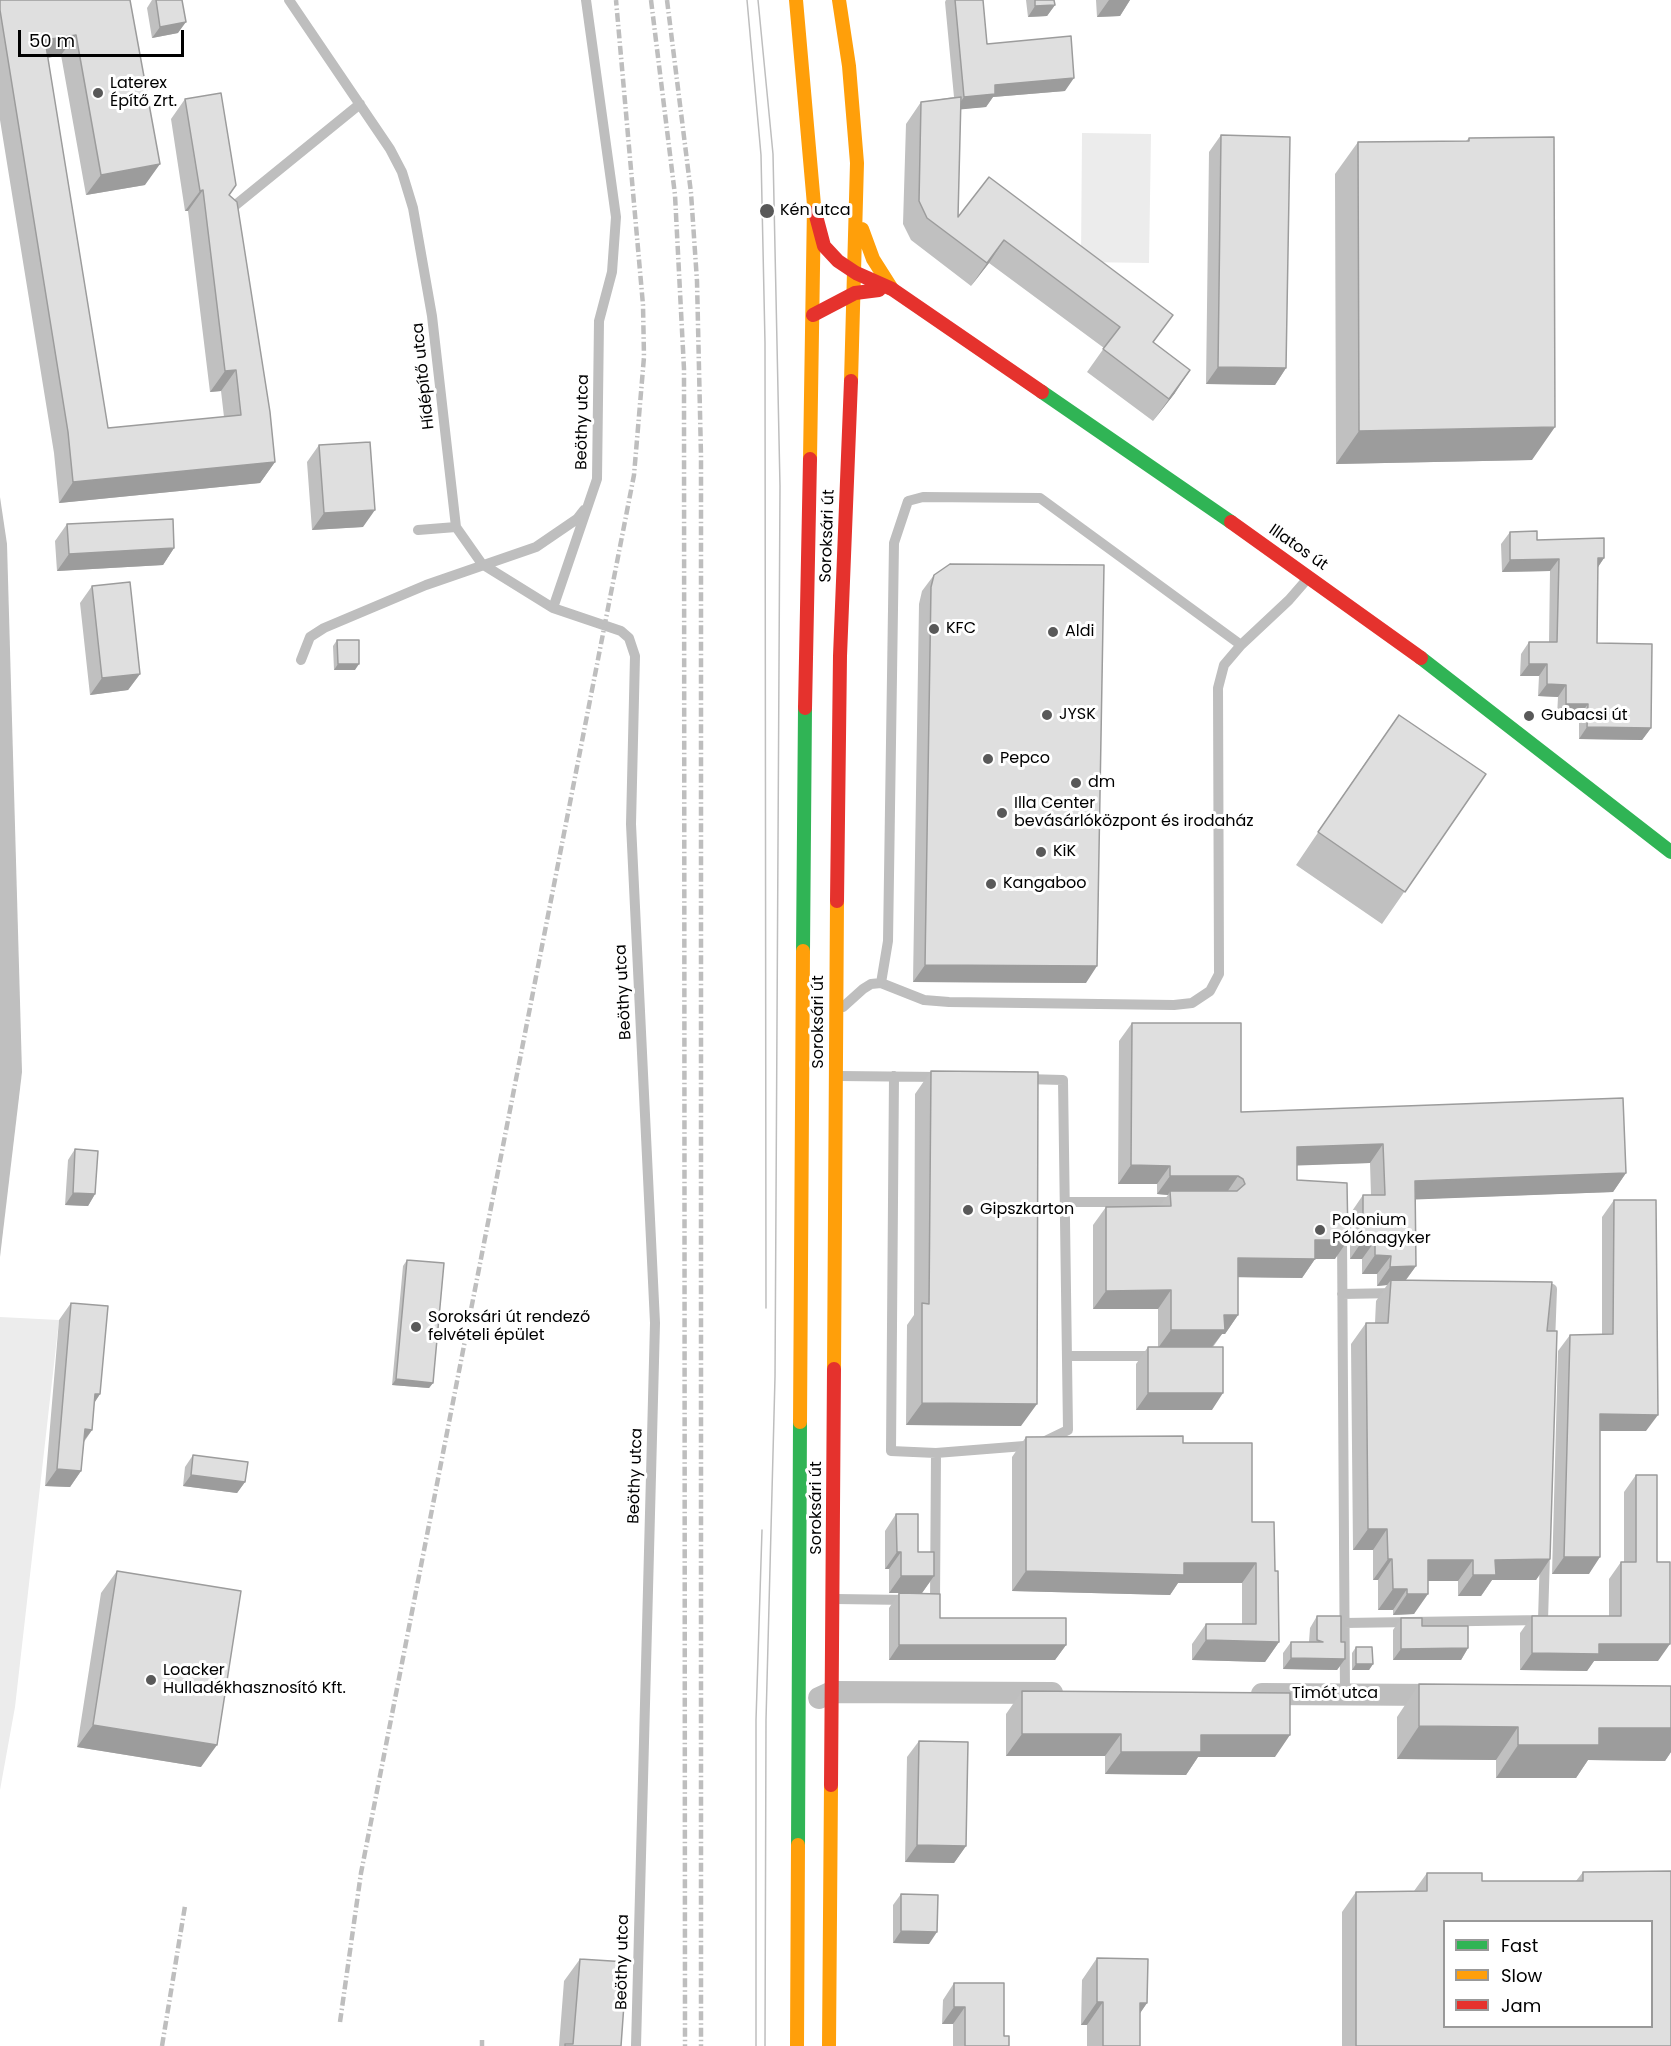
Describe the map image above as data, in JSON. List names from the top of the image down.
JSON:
{
  "streets": {
    "main road": ["Soroksári út", "Illatos út"],
    "street": ["Timót utca"],
    "lane": ["Hídépítő utca", "Beöthy utca"]
  },
  "crossings": [
    ["Soroksári út", "Illatos út"]
  ],
  "places": [
    "Laterex Építő Zrt.",
    "Kén utca",
    "KFC",
    "Aldi",
    "JYSK",
    "Gubacsi út",
    "Pepco",
    "dm",
    "Illa Center bevásárlóközpont és irodaház",
    "KiK",
    "Kangaboo",
    "Gipszkarton",
    "Polonium Pólónagyker",
    "Soroksári út rendező felvételi épület",
    "Loacker Hulladékhasznosító Kft."
  ],
  "legend": ["Fast", "Slow", "Jam"],
  "scale_bar": "50 m"
}
